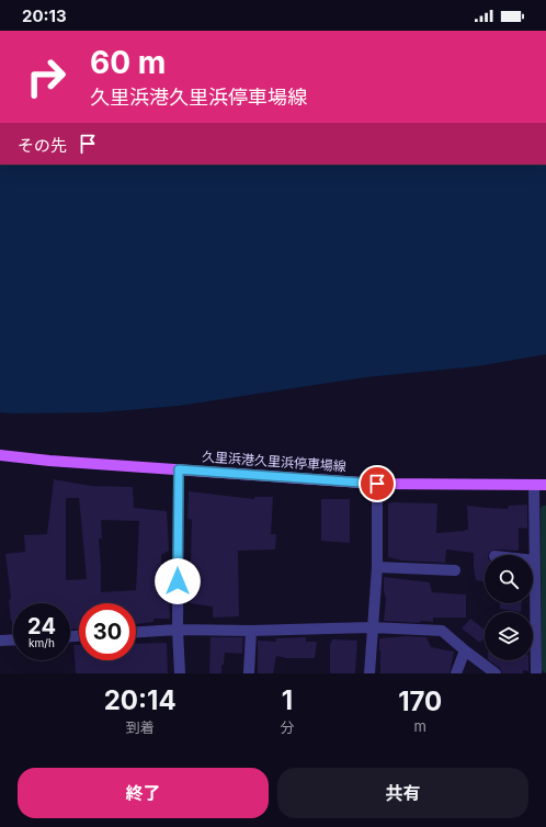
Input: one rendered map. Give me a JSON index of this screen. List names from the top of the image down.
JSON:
{
  "streets": {
    "main road": ["久里浜港久里浜停車場線"]
  },
  "page": {
    "status": "20:13",
    "turn": ["60 m", "久里浜港久里浜停車場線"],
    "then": "その先",
    "speed": "24 km/h",
    "limit": "30",
    "eta": [
      "20:14",
      "到着",
      "1",
      "分",
      "170",
      "m"
    ],
    "buttons": ["終了", "共有"]
  }
}
